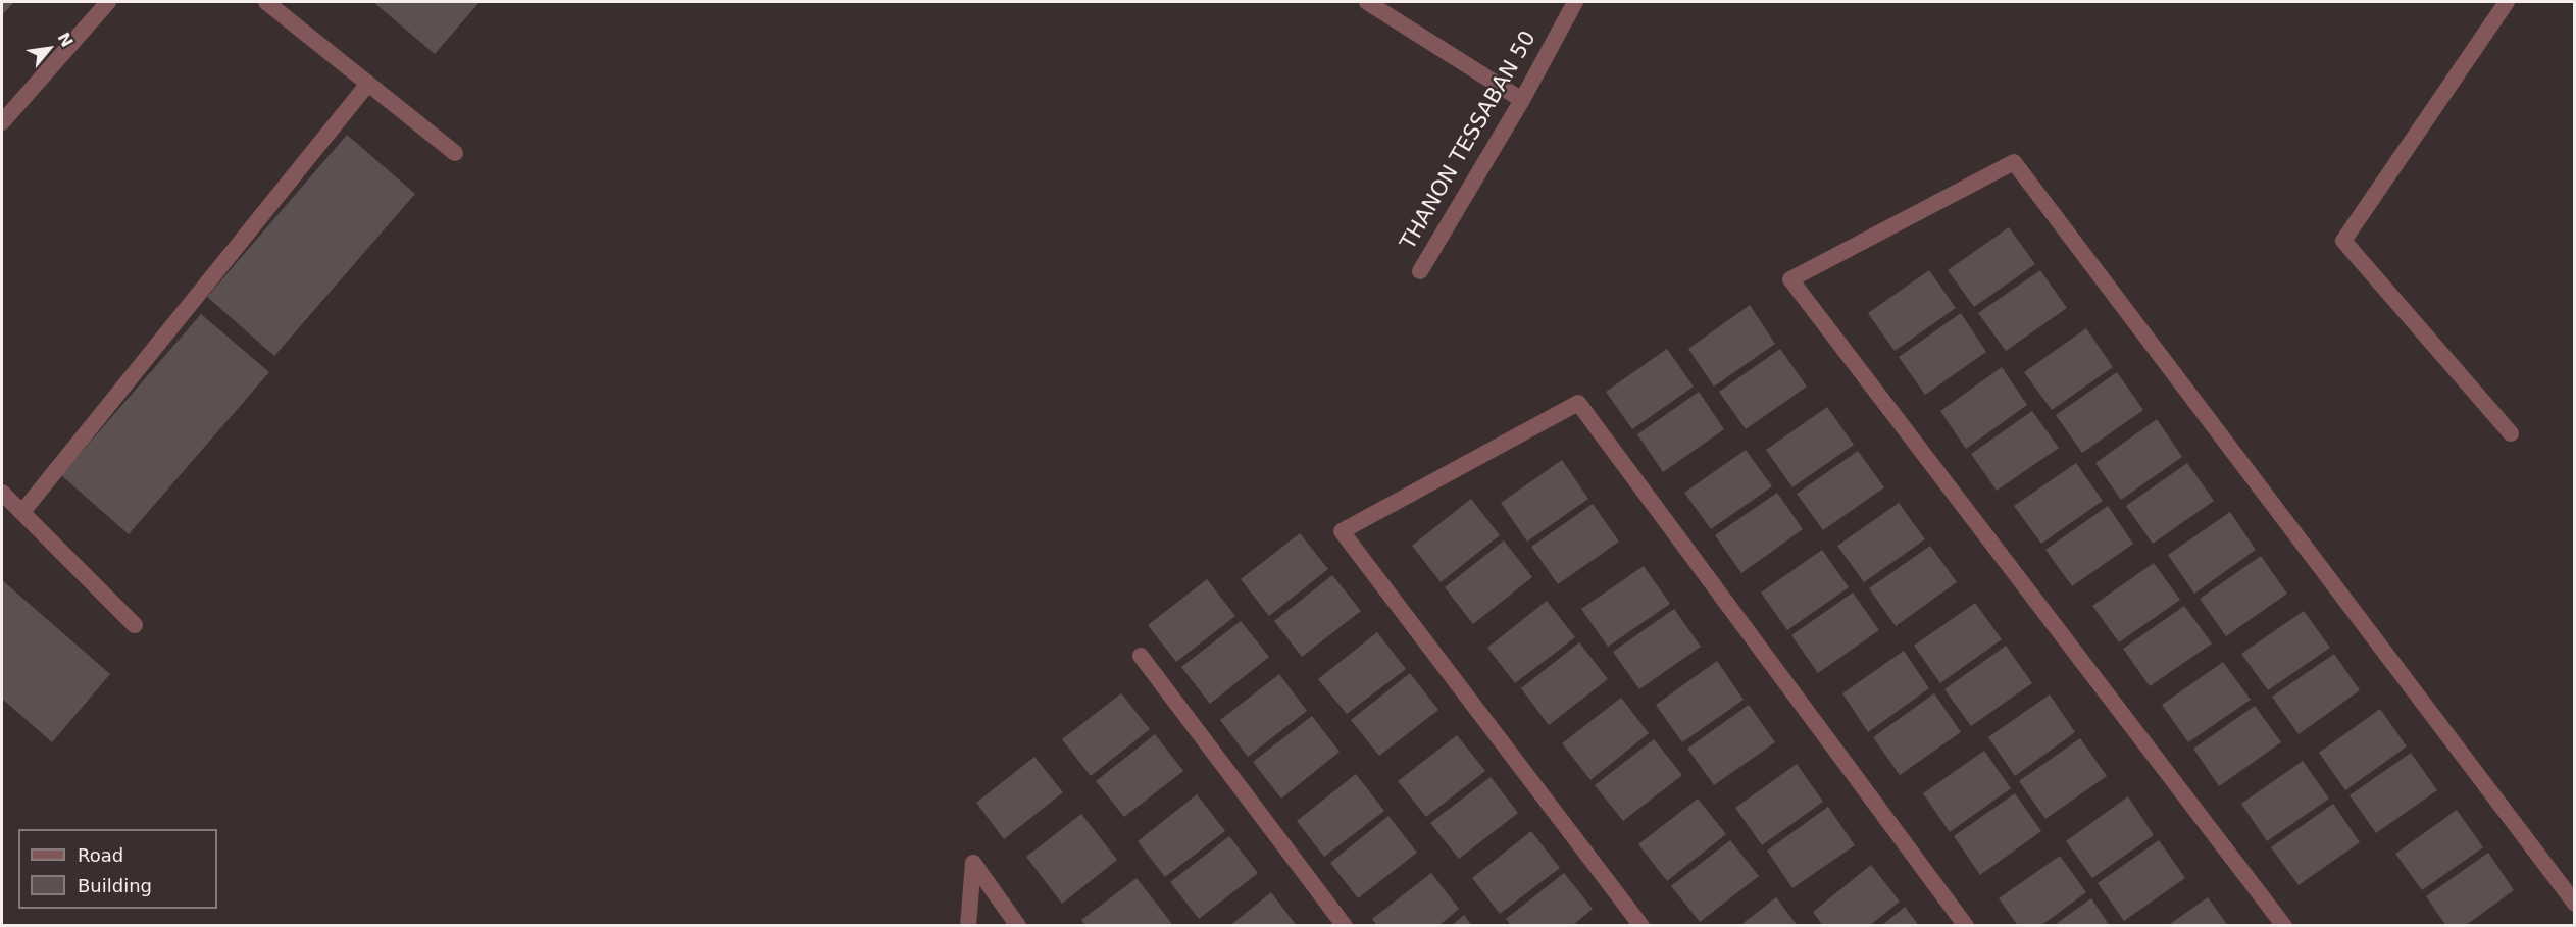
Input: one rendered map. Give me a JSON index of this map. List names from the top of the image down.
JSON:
{
  "streets": {
    "street": ["THANON TESSABAN 50"]
  },
  "legend": ["Road", "Building"],
  "north": "top right"
}
